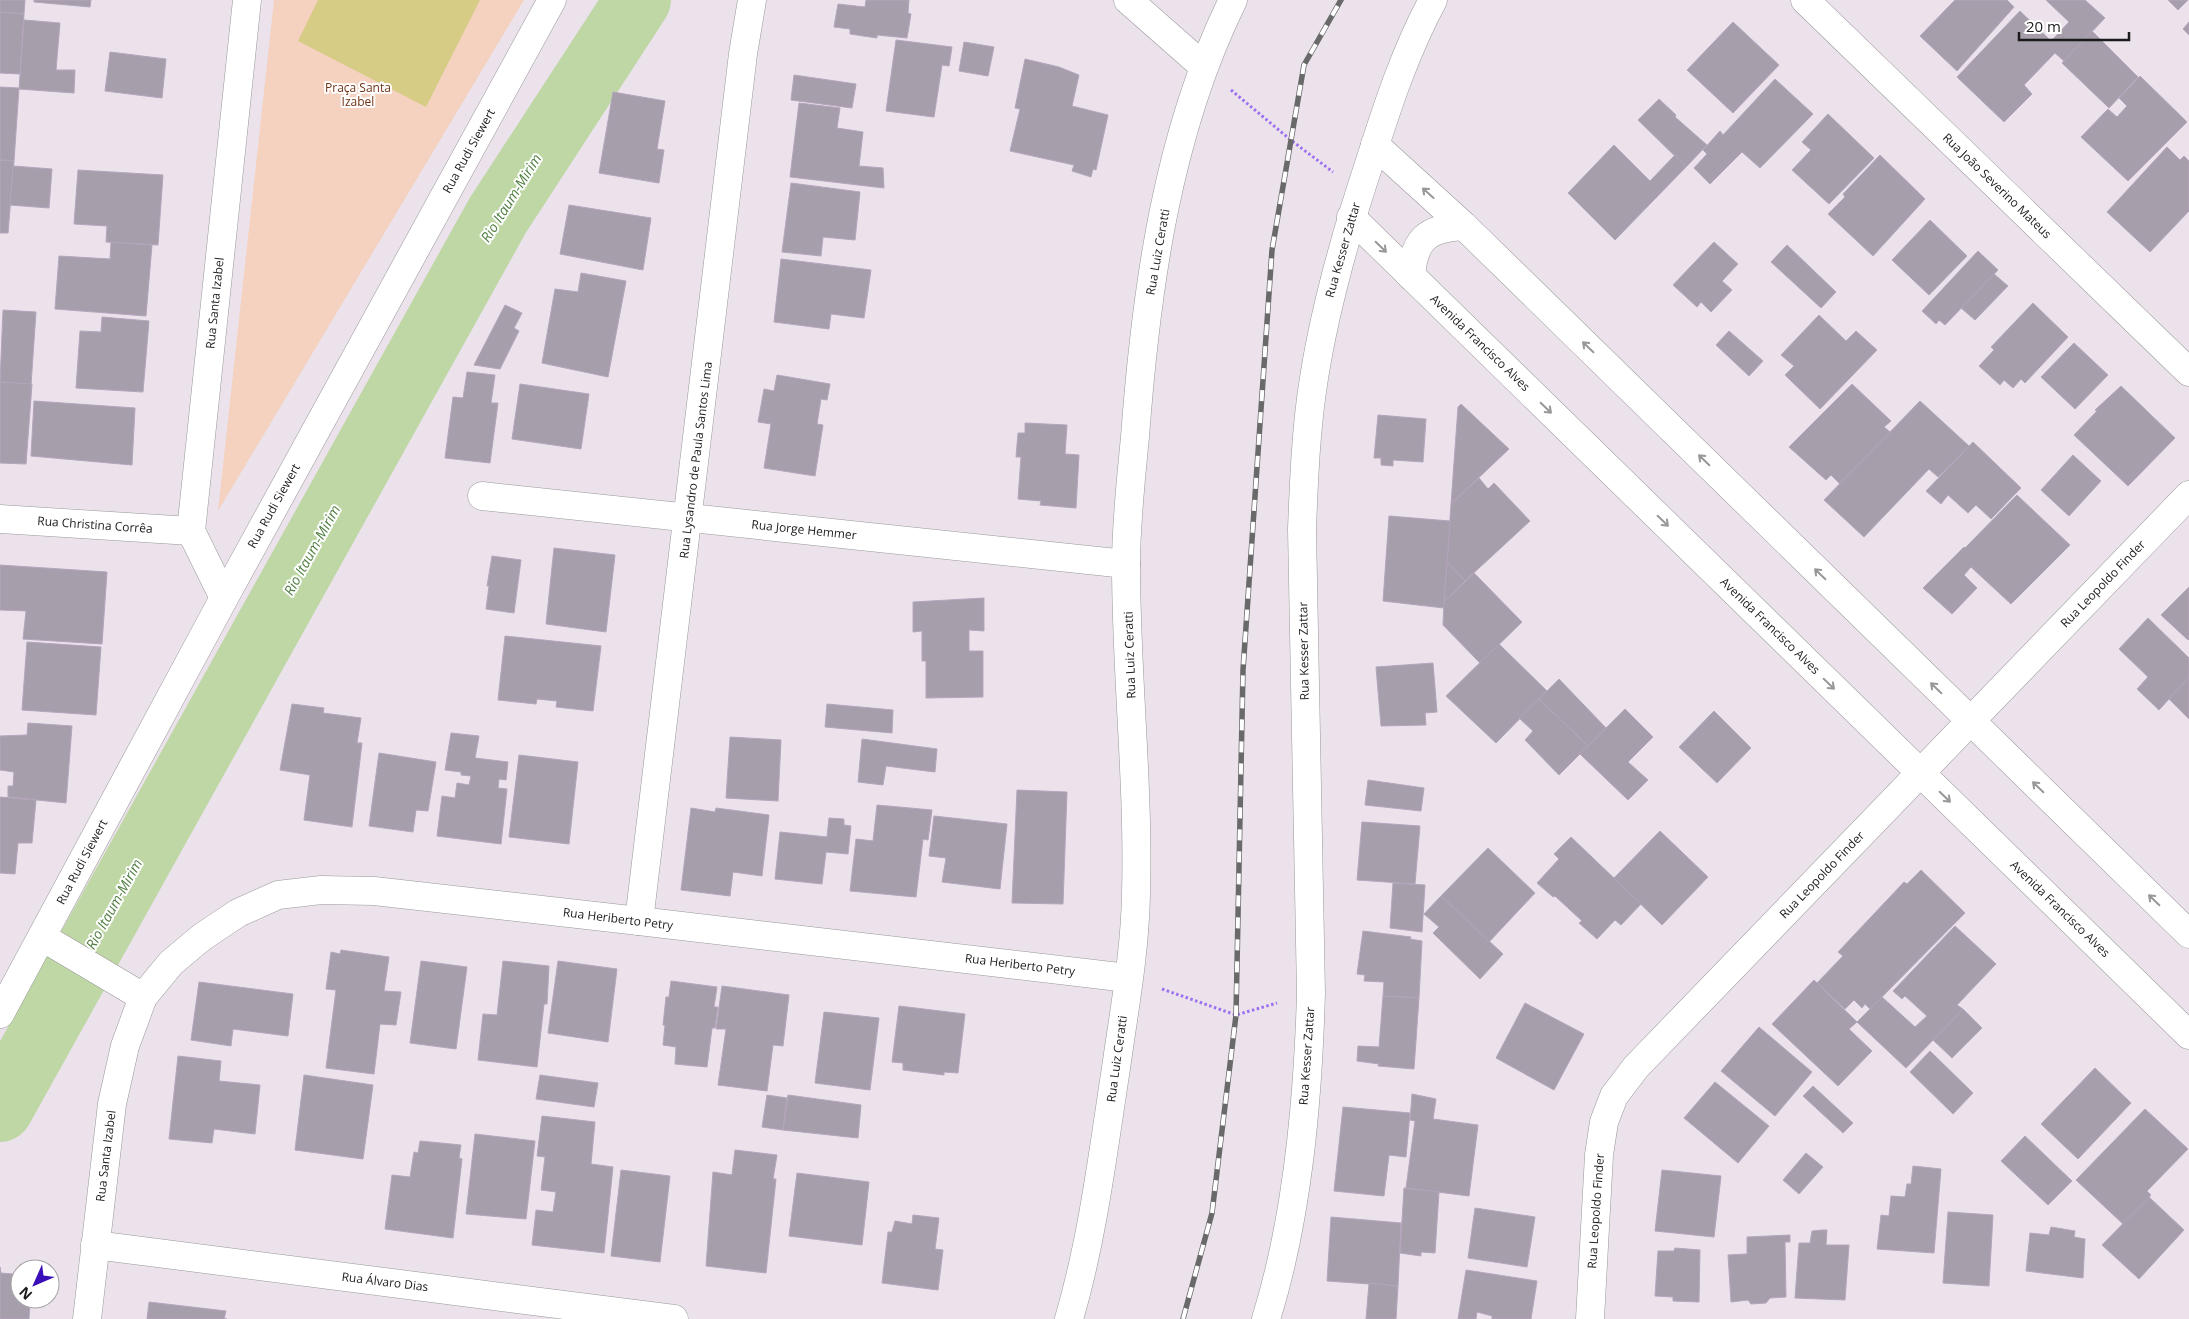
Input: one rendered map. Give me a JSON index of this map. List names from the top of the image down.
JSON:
{
  "streets": {
    "street": [
      "Rua Rudi Siewert",
      "Rua João Severino Mateus",
      "Rua Kesser Zattar",
      "Rua Luiz Ceratti",
      "Rua Santa Izabel",
      "Avenida Francisco Alves",
      "Rua Lysandro de Paula Santos Lima",
      "Rua Christina Corrêa",
      "Rua Jorge Hemmer",
      "Rua Leopoldo Finder",
      "Rua Heriberto Petry",
      "Rua Álvaro Dias"
    ]
  },
  "crossings": [
    ["Rua Kesser Zattar", "Avenida Francisco Alves"],
    ["Rua Luiz Ceratti", "Rua Jorge Hemmer"],
    ["Rua Luiz Ceratti", "Rua Heriberto Petry"],
    ["Rua Santa Izabel", "Rua Christina Corrêa"],
    ["Rua Santa Izabel", "Rua Heriberto Petry"],
    ["Rua Santa Izabel", "Rua Álvaro Dias"],
    ["Avenida Francisco Alves", "Rua Leopoldo Finder"],
    ["Rua Lysandro de Paula Santos Lima", "Rua Jorge Hemmer"],
    ["Rua Lysandro de Paula Santos Lima", "Rua Heriberto Petry"]
  ],
  "water": ["Rio Itaum-Mirim"],
  "parks": ["Praça Santa Izabel"],
  "scale_bar": "20 m",
  "north": "bottom left"
}
